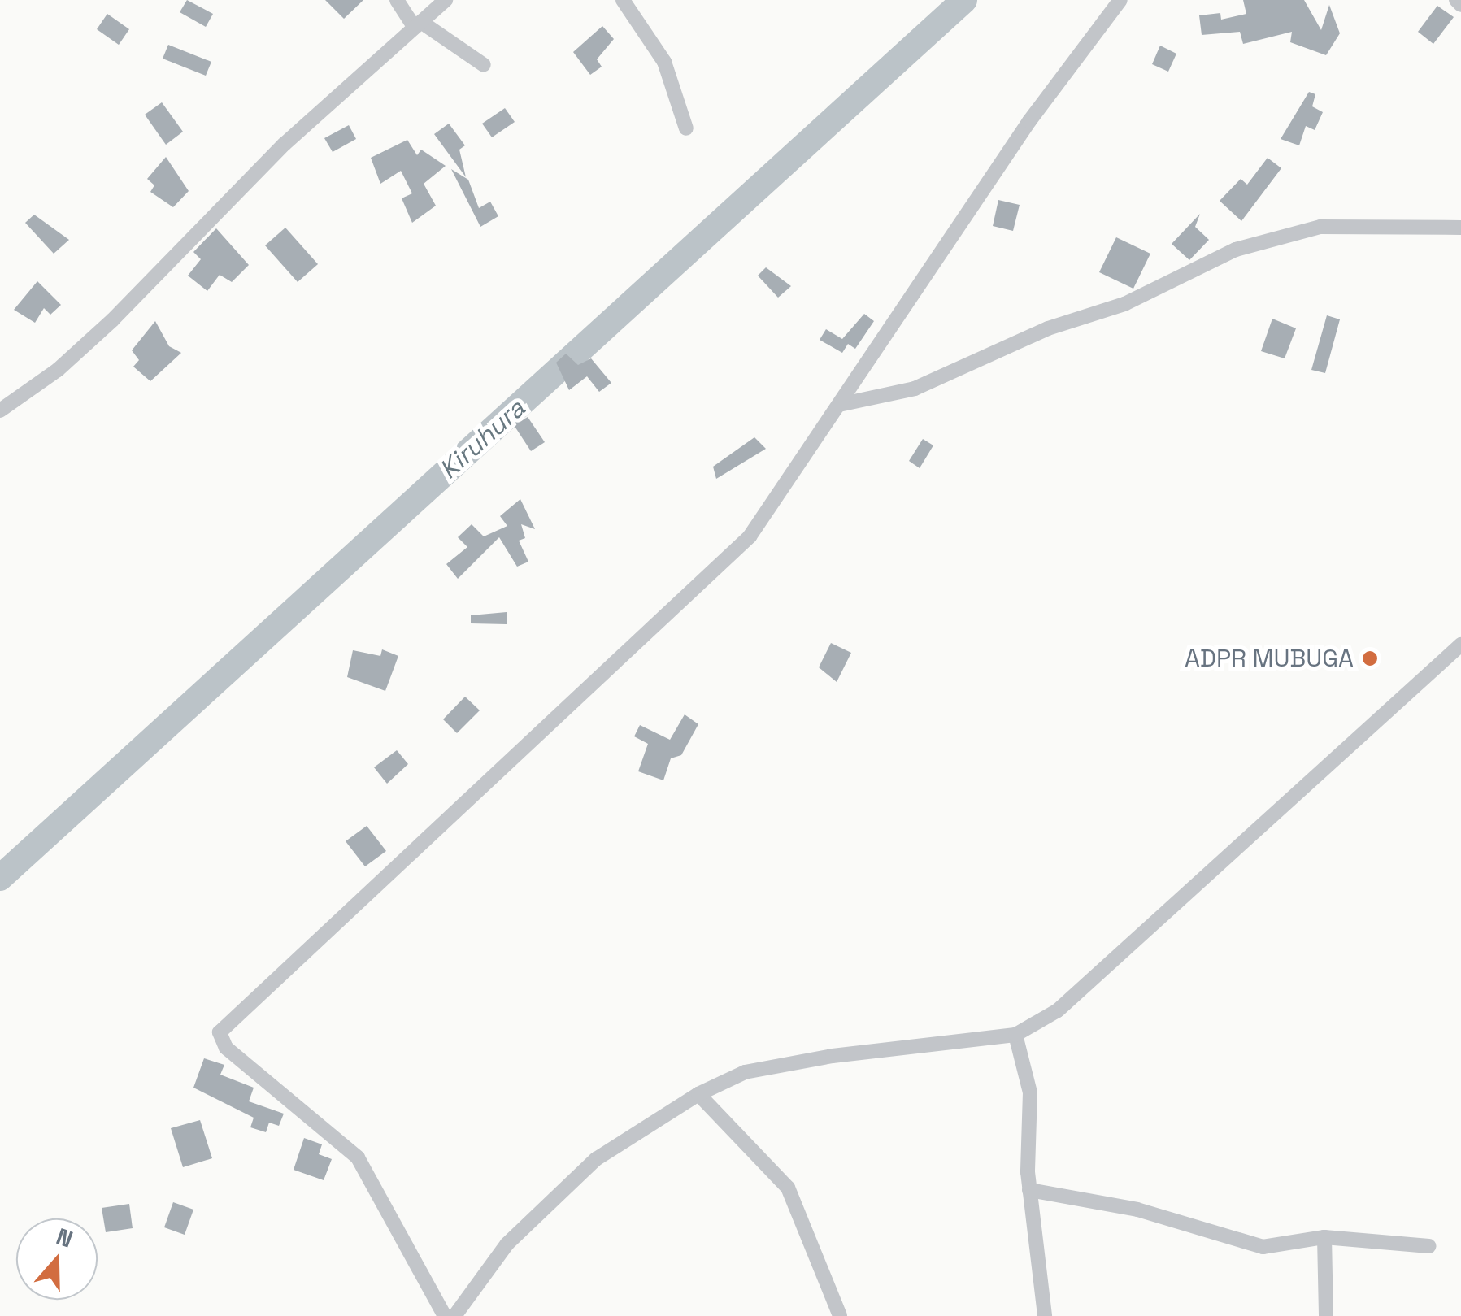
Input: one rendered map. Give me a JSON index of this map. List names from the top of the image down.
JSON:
{
  "water": ["Kiruhura"],
  "places": ["ADPR MUBUGA"],
  "north": "top"
}
